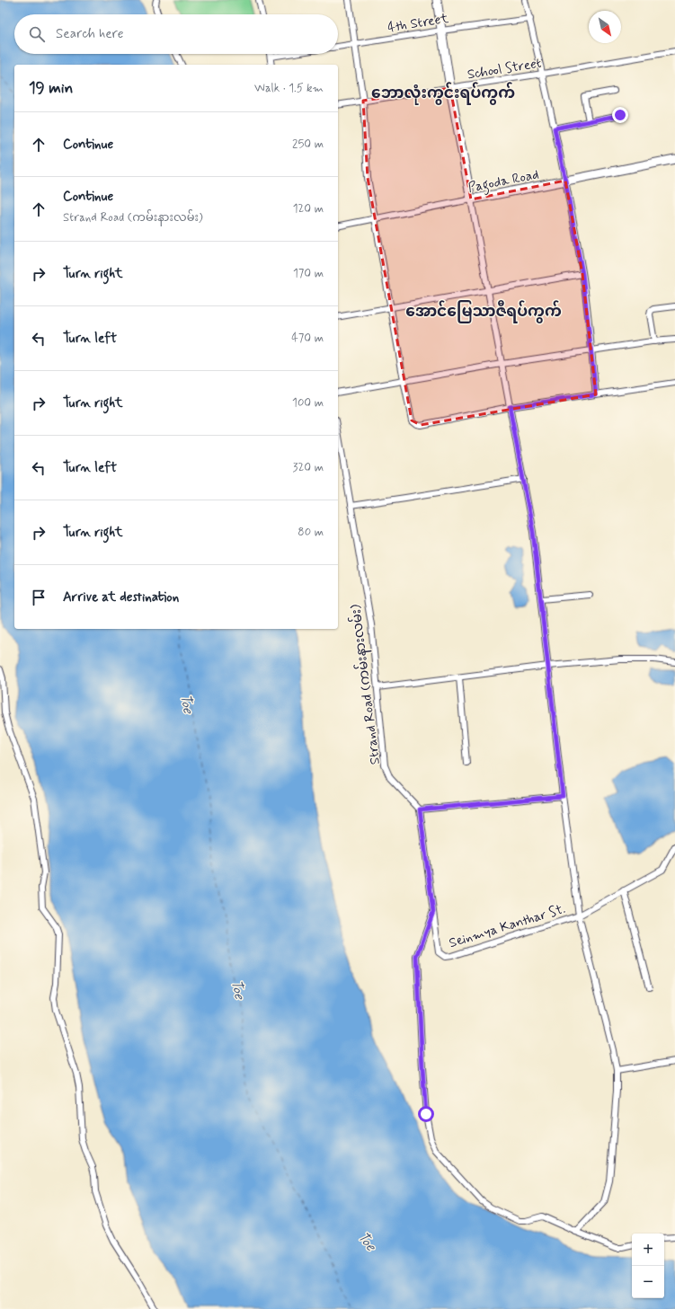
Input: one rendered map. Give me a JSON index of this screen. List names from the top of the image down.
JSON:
{
  "streets": {
    "main road": ["Pagoda Road"],
    "street": [
      "4th Street",
      "School Street",
      "Strand Road (ကမ်းနားလမ်း)",
      "Seinmya Kanthar St."
    ]
  },
  "districts": ["ဘောလုံးကွင်းရပ်ကွက်", "အောင်မြေသာဇီရပ်ကွက်"],
  "water": ["Toe"],
  "north": "bottom right",
  "page": {
    "search": "Search here",
    "heading": ["19 min", "Walk · 1.5 km"],
    "list": [
      ["Continue", "250 m"],
      ["Continue", "Strand Road (ကမ်းနားလမ်း)", "120 m"],
      ["Turn right", "170 m"],
      ["Turn left", "470 m"],
      ["Turn right", "100 m"],
      ["Turn left", "320 m"],
      ["Turn right", "80 m"],
      "Arrive at destination"
    ],
    "map_buttons": ["+", "−"]
  }
}
